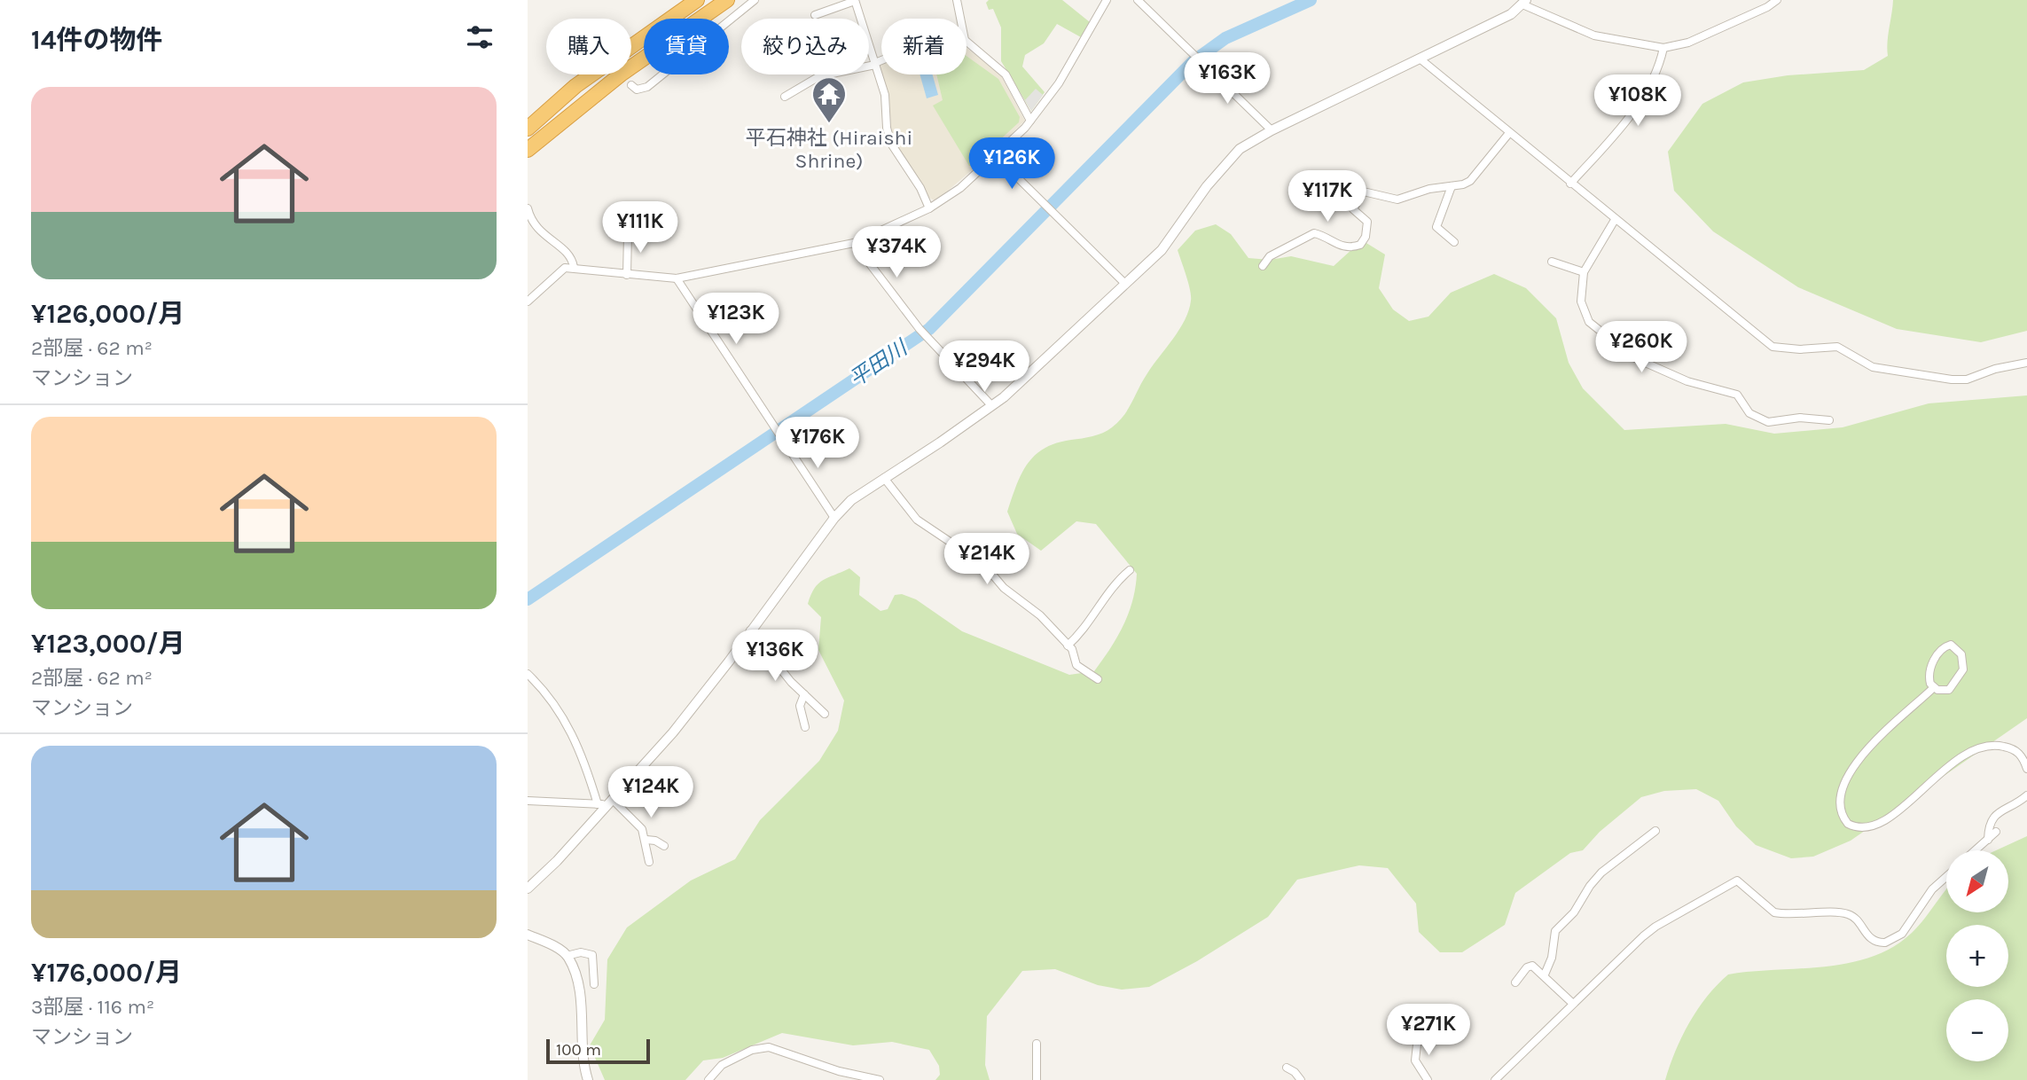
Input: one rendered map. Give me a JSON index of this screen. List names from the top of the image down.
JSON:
{
  "water": ["平田川"],
  "places": {
    "temple": ["平石神社 (Hiraishi Shrine)"]
  },
  "scale_bar": "100 m",
  "north": "bottom left",
  "page": {
    "heading": "14件の物件",
    "chip": [
      "購入",
      "賃貸",
      "絞り込み",
      "新着"
    ],
    "price": [
      "¥163K",
      "¥108K",
      "¥126K",
      "¥117K",
      "¥111K",
      "¥374K",
      "¥123K",
      "¥260K",
      "¥294K",
      "¥176K",
      "¥214K",
      "¥136K",
      "¥124K",
      "¥271K"
    ],
    "list": [
      {
        "name": "¥126,000/月",
        "note": "2部屋 · 62 m² · マンション"
      },
      {
        "name": "¥123,000/月",
        "note": "2部屋 · 62 m² · マンション"
      },
      {
        "name": "¥176,000/月",
        "note": "3部屋 · 116 m² · マンション"
      }
    ],
    "map_buttons": ["+", "−"],
    "scale": "100 m"
  }
}
